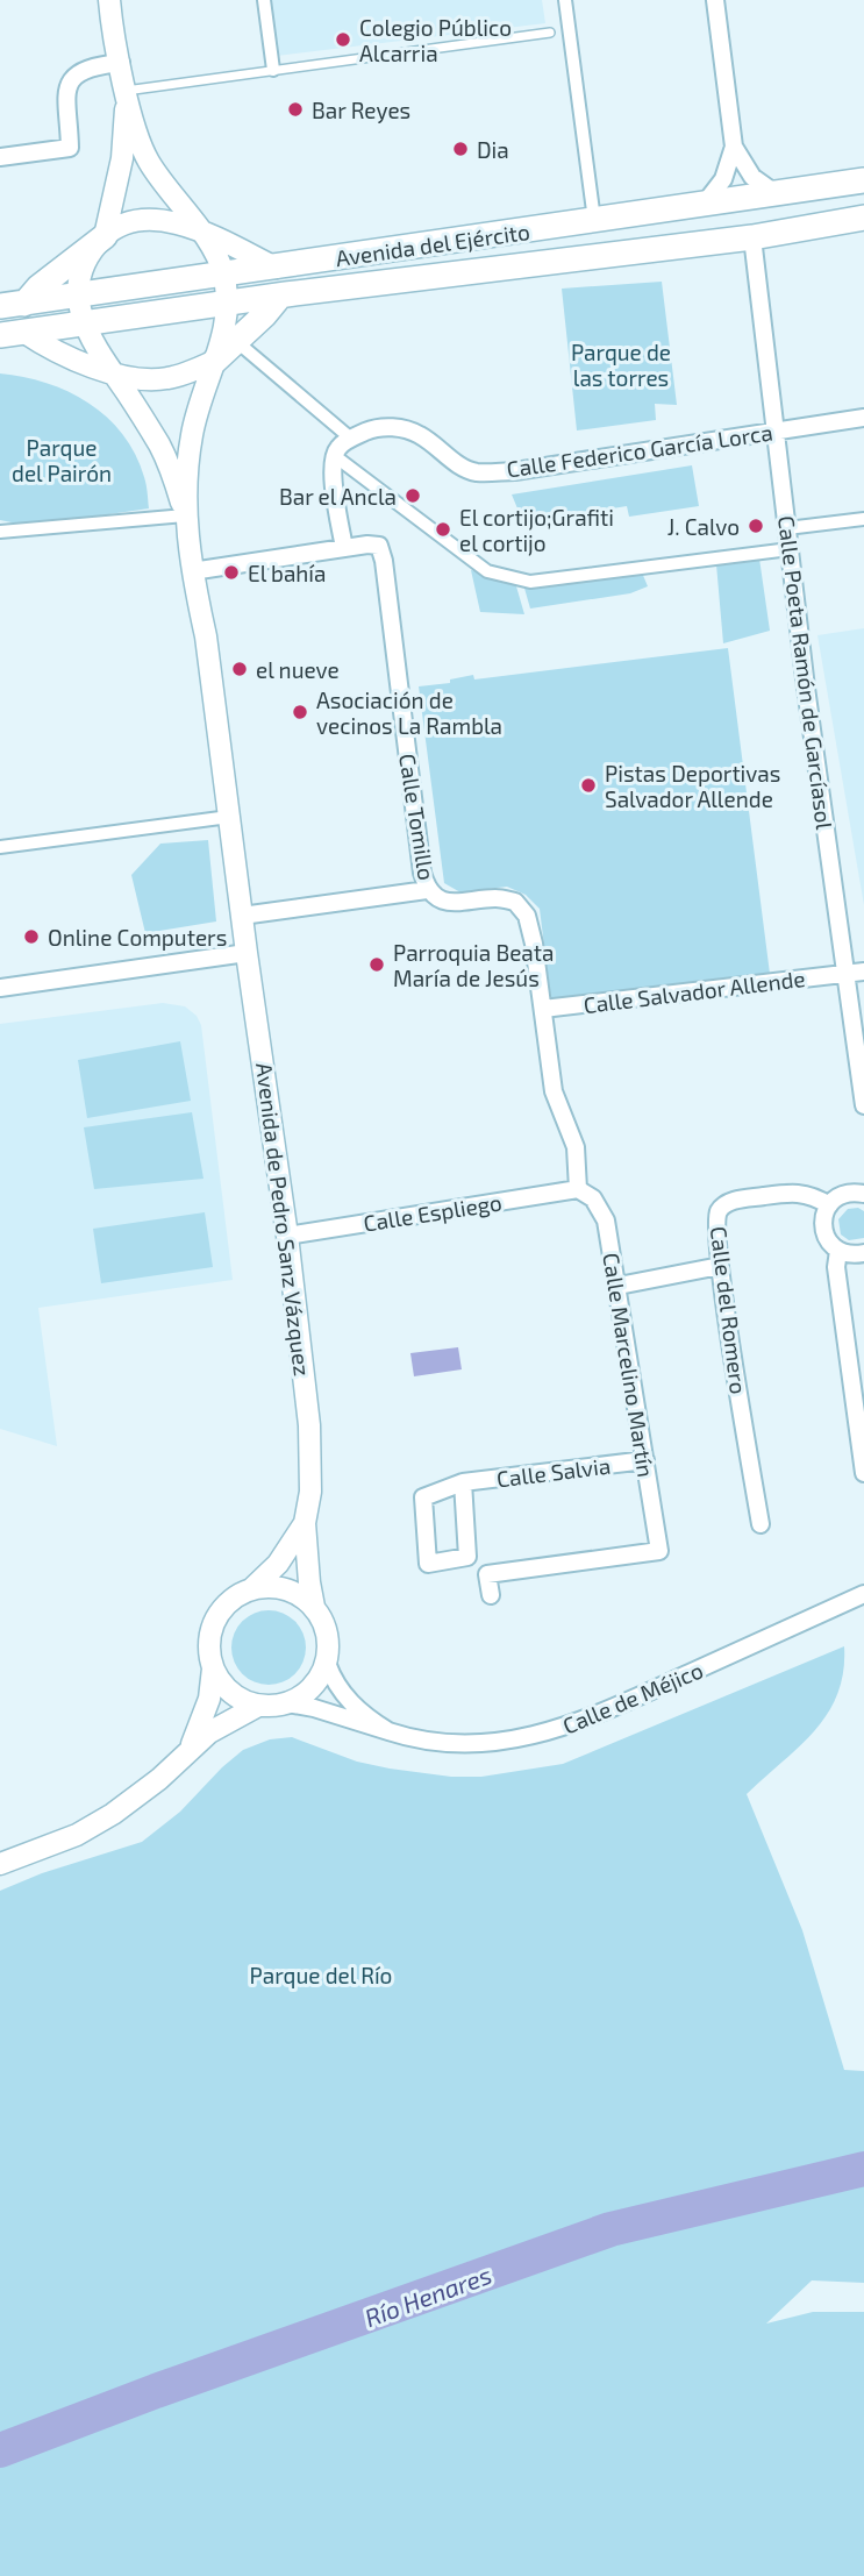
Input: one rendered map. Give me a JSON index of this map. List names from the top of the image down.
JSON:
{
  "streets": {
    "main road": ["Avenida del Ejército"],
    "street": [
      "Calle Federico García Lorca",
      "Calle Poeta Ramón de Garcíasol",
      "Calle Tomillo",
      "Calle Salvador Allende",
      "Calle Espliego",
      "Avenida de Pedro Sanz Vázquez",
      "Calle del Romero",
      "Calle Marcelino Martín",
      "Calle Salvia",
      "Calle de Méjico"
    ]
  },
  "crossings": [
    ["Avenida del Ejército", "Calle Poeta Ramón de Garcíasol"],
    ["Avenida del Ejército", "Avenida de Pedro Sanz Vázquez"],
    ["Calle Federico García Lorca", "Calle Poeta Ramón de Garcíasol"],
    ["Calle Poeta Ramón de Garcíasol", "Calle Salvador Allende"],
    ["Calle Tomillo", "Calle Salvador Allende"],
    ["Calle Tomillo", "Calle Espliego"],
    ["Calle Tomillo", "Avenida de Pedro Sanz Vázquez"],
    ["Calle Tomillo", "Calle Marcelino Martín"],
    ["Calle Espliego", "Avenida de Pedro Sanz Vázquez"],
    ["Calle Espliego", "Calle Marcelino Martín"],
    ["Avenida de Pedro Sanz Vázquez", "Calle de Méjico"],
    ["Calle Marcelino Martín", "Calle Salvia"]
  ],
  "water": ["Río Henares"],
  "parks": ["Parque de las torres", "Parque del Pairón", "Parque del Río"],
  "places": [
    "Colegio Público Alcarria",
    "Bar Reyes",
    "Dia",
    "Bar el Ancla",
    "J. Calvo",
    "El cortijo;Grafiti el cortijo",
    "El bahía",
    "el nueve",
    "Asociación de vecinos La Rambla",
    "Pistas Deportivas Salvador Allende",
    "Online Computers",
    "Parroquia Beata María de Jesús"
  ]
}
